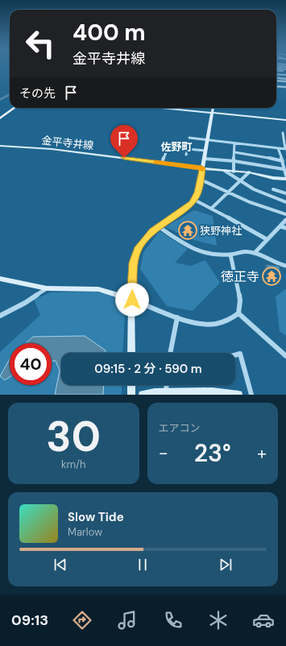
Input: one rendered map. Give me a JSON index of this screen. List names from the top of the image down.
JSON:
{
  "streets": {
    "street": ["金平寺井線"]
  },
  "districts": ["佐野町"],
  "places": {
    "temple": ["狭野神社", "徳正寺"]
  },
  "page": {
    "turn": ["400 m", "金平寺井線"],
    "then": "その先",
    "limit": "40",
    "trip": "09:15 · 2 分 · 590 m",
    "tile": [
      ["30", "km/h"],
      "エアコン"
    ],
    "heat": ["−", "23°", "+"],
    "song": ["Slow Tide", "Marlow"],
    "tabs": "09:13"
  }
}
